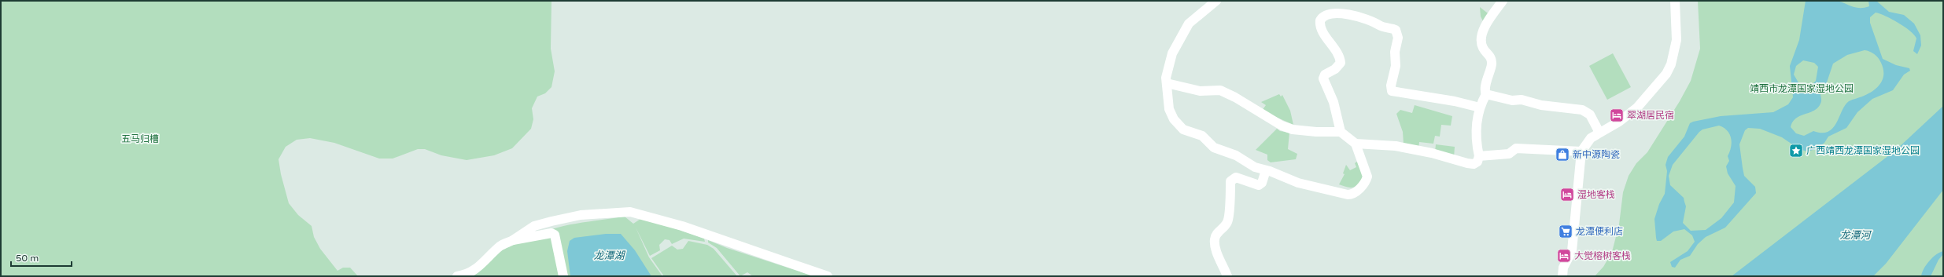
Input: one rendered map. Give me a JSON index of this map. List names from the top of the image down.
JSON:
{
  "water": ["龙潭河", "龙潭湖"],
  "parks": ["靖西市龙潭国家湿地公园", "五马归槽"],
  "places": {
    "hotel": ["翠湖居民宿", "湿地客栈", "大觉榕树客栈"],
    "place": ["广西靖西龙潭国家湿地公园"],
    "shop": ["新中源陶瓷"],
    "supermarket": ["龙潭便利店"]
  },
  "scale_bar": "50 m"
}
